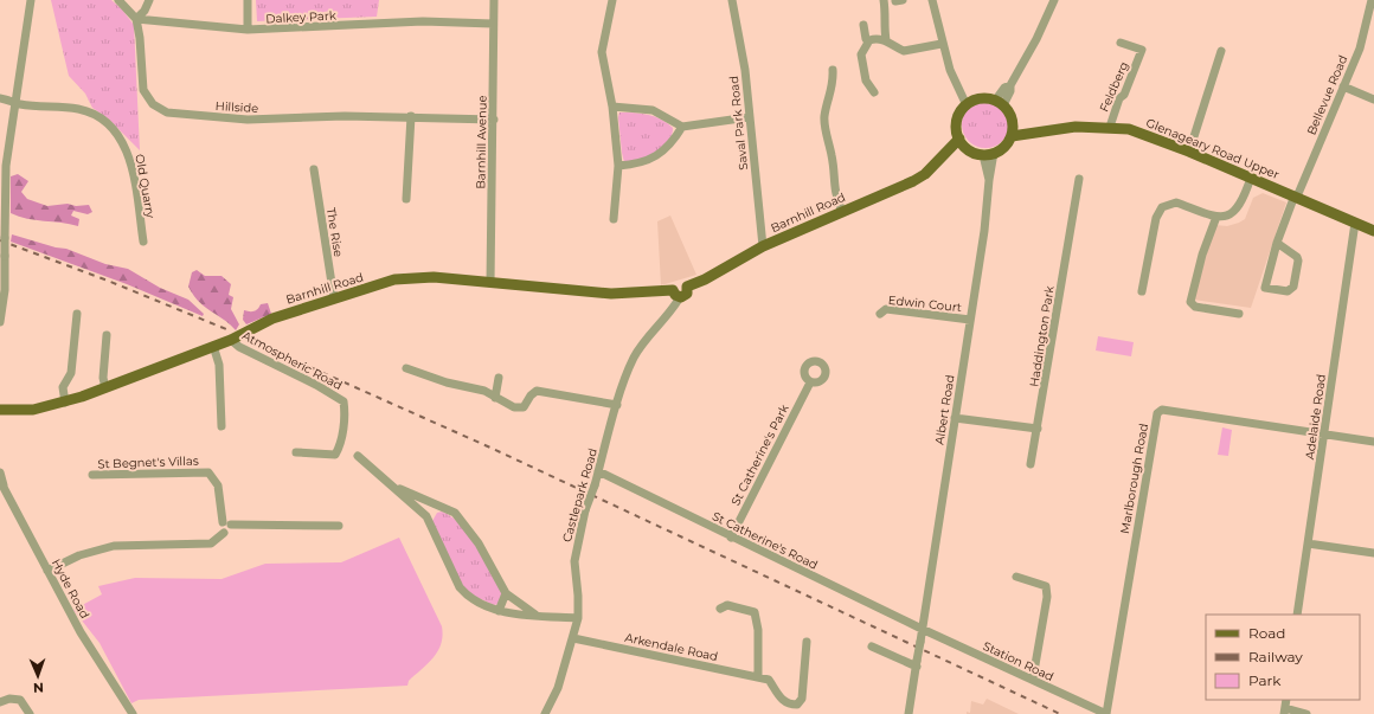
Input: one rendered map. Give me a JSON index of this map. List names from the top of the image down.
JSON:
{
  "streets": {
    "main road": ["Glenageary Road Upper", "Barnhill Road"],
    "street": [
      "Dalkey Park",
      "Feldberg",
      "Bellevue Road",
      "Hillside",
      "Saval Park Road",
      "Barnhill Avenue",
      "Old Quarry",
      "The Rise",
      "Edwin Court",
      "Haddington Park",
      "Atmospheric Road",
      "Albert Road",
      "Adelaide Road",
      "St Catherine's Park",
      "St Begnet's Villas",
      "Marlborough Road",
      "Castlepark Road",
      "St Catherine's Road",
      "Hyde Road",
      "Arkendale Road",
      "Station Road"
    ]
  },
  "crossings": [
    ["Dalkey Park", "Hillside"],
    ["Dalkey Park", "Barnhill Avenue"],
    ["Feldberg", "Glenageary Road Upper"],
    ["Bellevue Road", "Glenageary Road Upper"],
    ["Hillside", "Barnhill Avenue"],
    ["Saval Park Road", "Barnhill Road"],
    ["Barnhill Avenue", "Barnhill Road"],
    ["Glenageary Road Upper", "Barnhill Road"],
    ["Glenageary Road Upper", "Albert Road"],
    ["Glenageary Road Upper", "Adelaide Road"],
    ["Barnhill Road", "The Rise"],
    ["Barnhill Road", "Atmospheric Road"],
    ["Barnhill Road", "Albert Road"],
    ["Barnhill Road", "Castlepark Road"],
    ["Edwin Court", "Albert Road"],
    ["Albert Road", "St Catherine's Road"],
    ["Albert Road", "Station Road"],
    ["Adelaide Road", "Marlborough Road"],
    ["St Catherine's Park", "St Catherine's Road"],
    ["Marlborough Road", "Station Road"],
    ["Castlepark Road", "St Catherine's Road"],
    ["Castlepark Road", "Arkendale Road"],
    ["St Catherine's Road", "Station Road"]
  ],
  "legend": ["Road", "Railway", "Park"],
  "north": "bottom"
}
